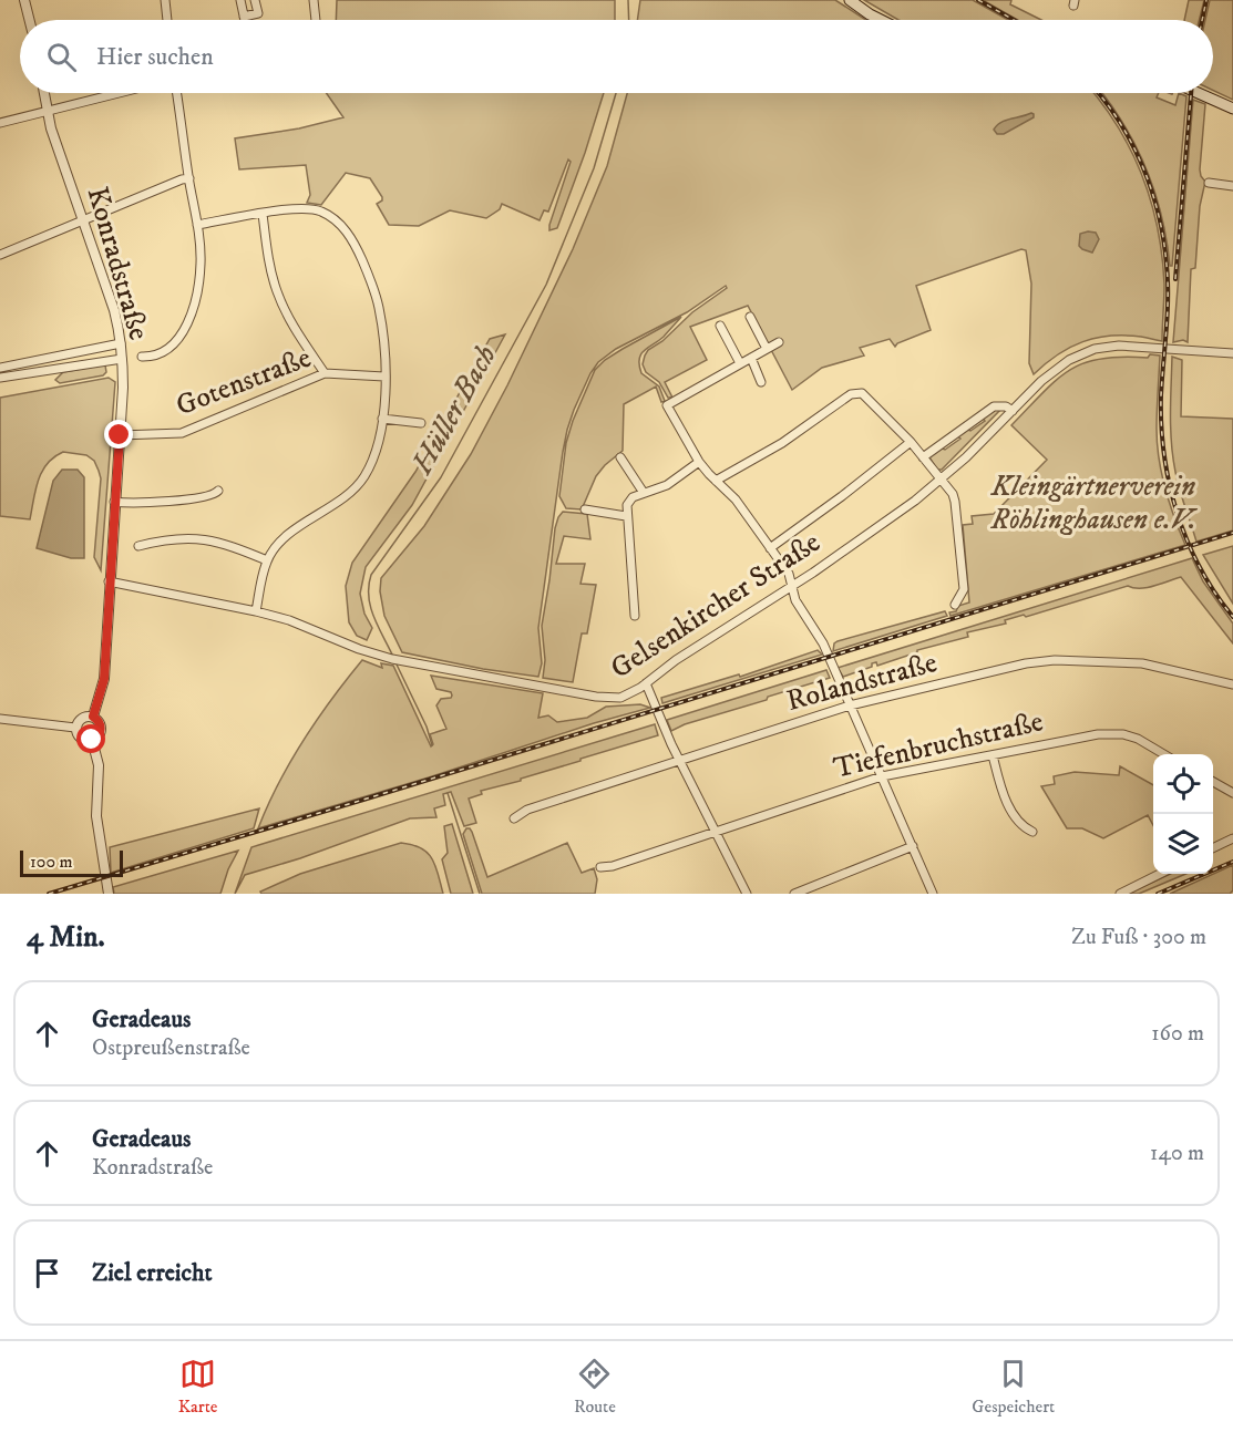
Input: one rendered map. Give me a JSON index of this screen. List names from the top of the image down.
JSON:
{
  "streets": {
    "street": [
      "Konradstraße",
      "Gotenstraße",
      "Gelsenkircher Straße",
      "Rolandstraße",
      "Tiefenbruchstraße"
    ]
  },
  "crossings": [
    ["Konradstraße", "Gotenstraße"],
    ["Konradstraße", "Gelsenkircher Straße"]
  ],
  "water": ["Hüller Bach"],
  "parks": ["Kleingärtnerverein Röhlinghausen e.V."],
  "scale_bar": "100 m",
  "page": {
    "search": "Hier suchen",
    "scale": "100 m",
    "heading": ["4 Min.", "Zu Fuß · 300 m"],
    "list": [
      ["Geradeaus", "Ostpreußenstraße", "160 m"],
      ["Geradeaus", "Konradstraße", "140 m"],
      "Ziel erreicht"
    ],
    "nav": ["Karte", "Route", "Gespeichert"]
  }
}
